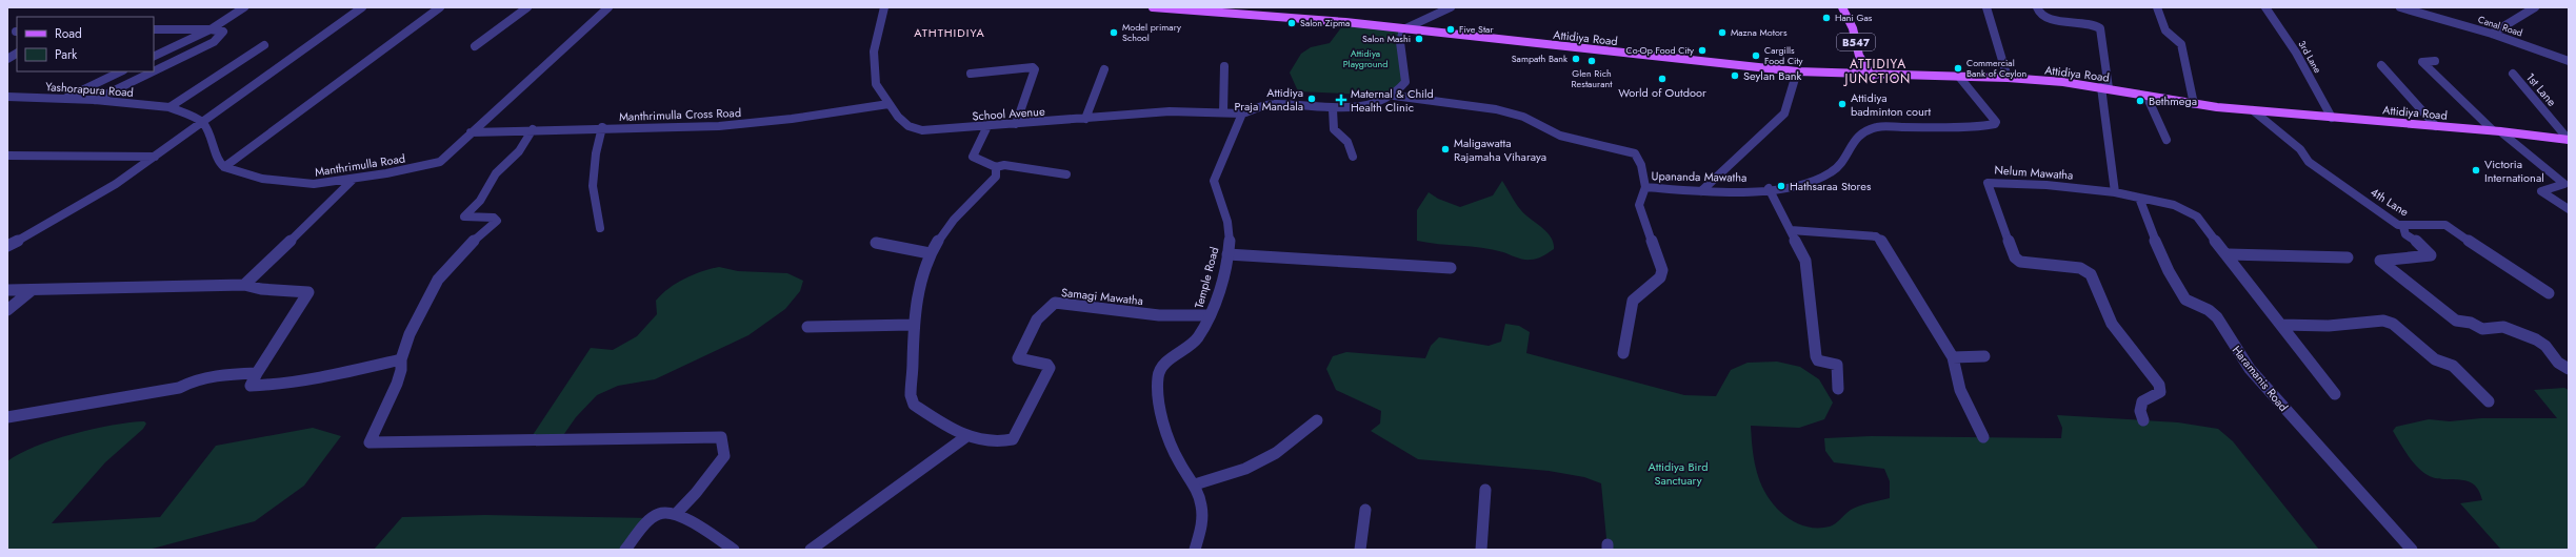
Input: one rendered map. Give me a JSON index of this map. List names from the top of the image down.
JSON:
{
  "streets": {
    "main road": ["Attidiya Road", "B547"],
    "street": [
      "Canal Road",
      "3rd Lane",
      "Yashorapura Road",
      "1st Lane",
      "School Avenue",
      "Manthrimulla Cross Road",
      "Manthrimulla Road",
      "Nelum Mawatha",
      "Upananda Mawatha",
      "4th Lane",
      "Temple Road",
      "Samagi Mawatha",
      "Haramanis Road"
    ]
  },
  "crossings": [
    ["Attidiya Road", "B547"],
    ["Attidiya Road", "3rd Lane"],
    ["Attidiya Road", "1st Lane"],
    ["Attidiya Road", "Upananda Mawatha"],
    ["Attidiya Road", "4th Lane"],
    ["School Avenue", "Manthrimulla Cross Road"],
    ["School Avenue", "Temple Road"],
    ["Manthrimulla Cross Road", "Manthrimulla Road"],
    ["Temple Road", "Samagi Mawatha"]
  ],
  "districts": ["ATHTHIDIYA", "ATTIDIYA JUNCTION"],
  "parks": ["Attidiya Playground", "Attidiya Bird Sanctuary"],
  "places": {
    "other": [
      "Hani Gas",
      "Salon Zipma",
      "Five Star",
      "Model primary School",
      "Mazna Motors",
      "Salon Mashi",
      "Co-Op Food City",
      "Cargills Food City",
      "Sampath Bank",
      "Glen Rich Restaurant",
      "Commercial Bank of Ceylon",
      "Seylan Bank",
      "World of Outdoor",
      "Attidiya Praja Mandala",
      "Bethmega",
      "Attidiya badminton court",
      "Maligawatta Rajamaha Viharaya",
      "Victoria International",
      "Hathsaraa Stores"
    ],
    "health": ["Maternal & Child Health Clinic"]
  },
  "legend": ["Road", "Park"]
}
